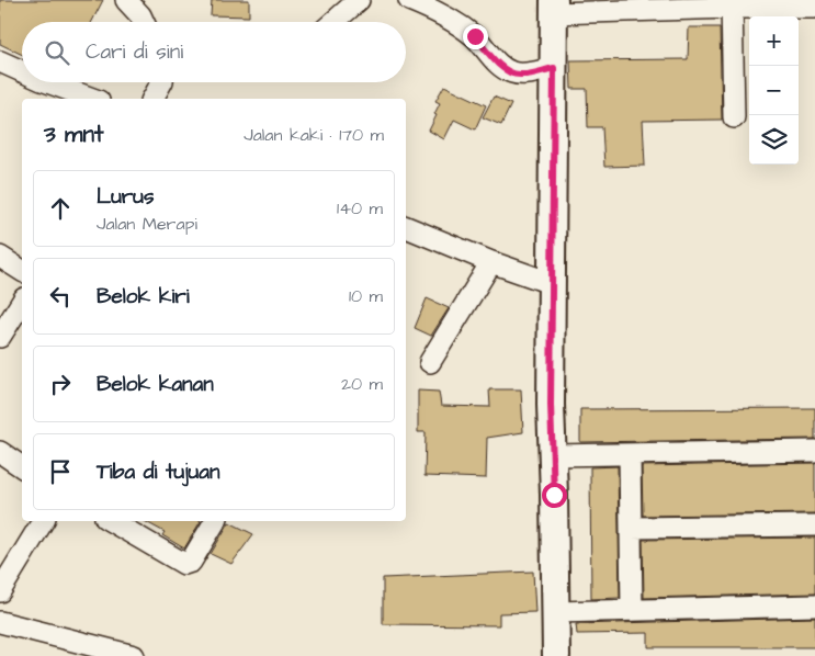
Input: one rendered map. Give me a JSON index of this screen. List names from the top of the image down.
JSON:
{
  "page": {
    "map_buttons": ["+", "−"],
    "search": "Cari di sini",
    "heading": ["3 mnt", "Jalan kaki · 170 m"],
    "list": [
      ["Lurus", "Jalan Merapi", "140 m"],
      ["Belok kiri", "10 m"],
      ["Belok kanan", "20 m"],
      "Tiba di tujuan"
    ]
  }
}
